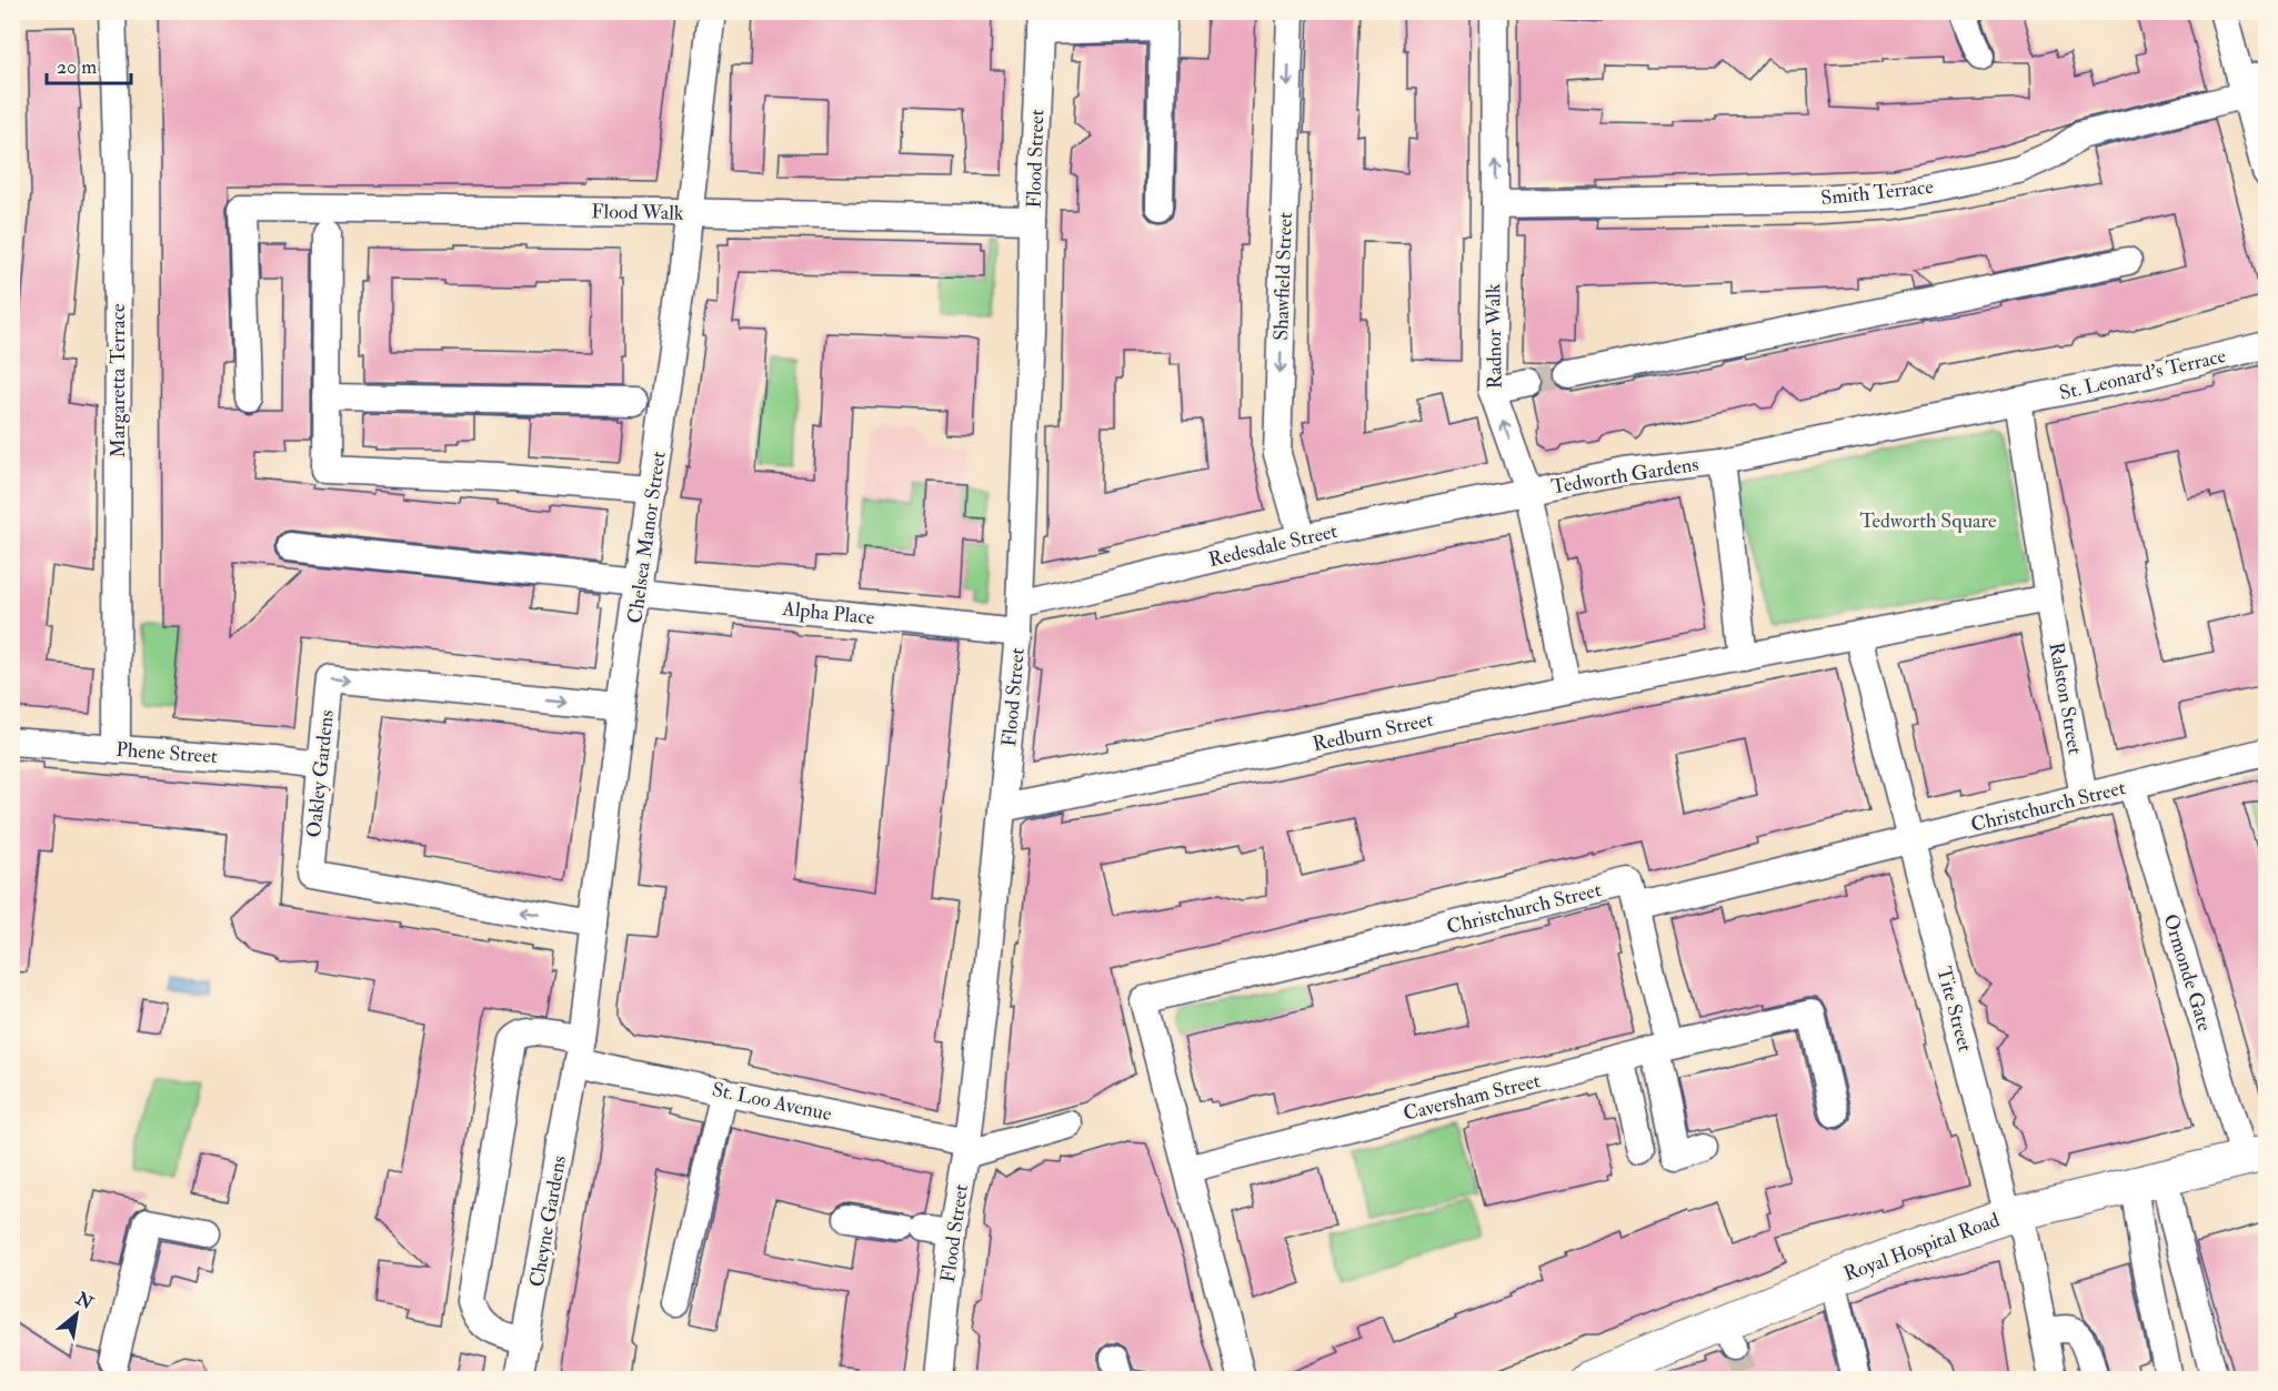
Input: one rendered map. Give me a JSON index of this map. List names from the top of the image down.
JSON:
{
  "streets": {
    "main road": ["Royal Hospital Road"],
    "street": [
      "Flood Street",
      "Smith Terrace",
      "Flood Walk",
      "Shawfield Street",
      "Radnor Walk",
      "St. Leonard's Terrace",
      "Margaretta Terrace",
      "Tedworth Gardens",
      "Chelsea Manor Street",
      "Redesdale Street",
      "Alpha Place",
      "Ralston Street",
      "Redburn Street",
      "Phene Street",
      "Oakley Gardens",
      "Christchurch Street",
      "Ormonde Gate",
      "Tite Street",
      "Caversham Street",
      "St. Loo Avenue",
      "Cheyne Gardens"
    ]
  },
  "crossings": [
    ["Flood Street", "Flood Walk"],
    ["Flood Street", "Redesdale Street"],
    ["Flood Street", "Alpha Place"],
    ["Flood Street", "Redburn Street"],
    ["Flood Street", "St. Loo Avenue"],
    ["Smith Terrace", "Radnor Walk"],
    ["Flood Walk", "Chelsea Manor Street"],
    ["Shawfield Street", "Redesdale Street"],
    ["Radnor Walk", "Tedworth Gardens"],
    ["Radnor Walk", "Redesdale Street"],
    ["Radnor Walk", "Redburn Street"],
    ["Margaretta Terrace", "Phene Street"],
    ["Tedworth Gardens", "Redesdale Street"],
    ["Chelsea Manor Street", "Alpha Place"],
    ["Chelsea Manor Street", "Oakley Gardens"],
    ["Chelsea Manor Street", "St. Loo Avenue"],
    ["Chelsea Manor Street", "Cheyne Gardens"],
    ["Ralston Street", "Christchurch Street"],
    ["Phene Street", "Oakley Gardens"],
    ["Christchurch Street", "Ormonde Gate"],
    ["Christchurch Street", "Tite Street"],
    ["Christchurch Street", "Caversham Street"],
    ["Ormonde Gate", "Royal Hospital Road"],
    ["Tite Street", "Royal Hospital Road"],
    ["St. Loo Avenue", "Cheyne Gardens"]
  ],
  "one_way": ["Radnor Walk"],
  "parks": ["Tedworth Square"],
  "scale_bar": "20 m",
  "north": "top right"
}
